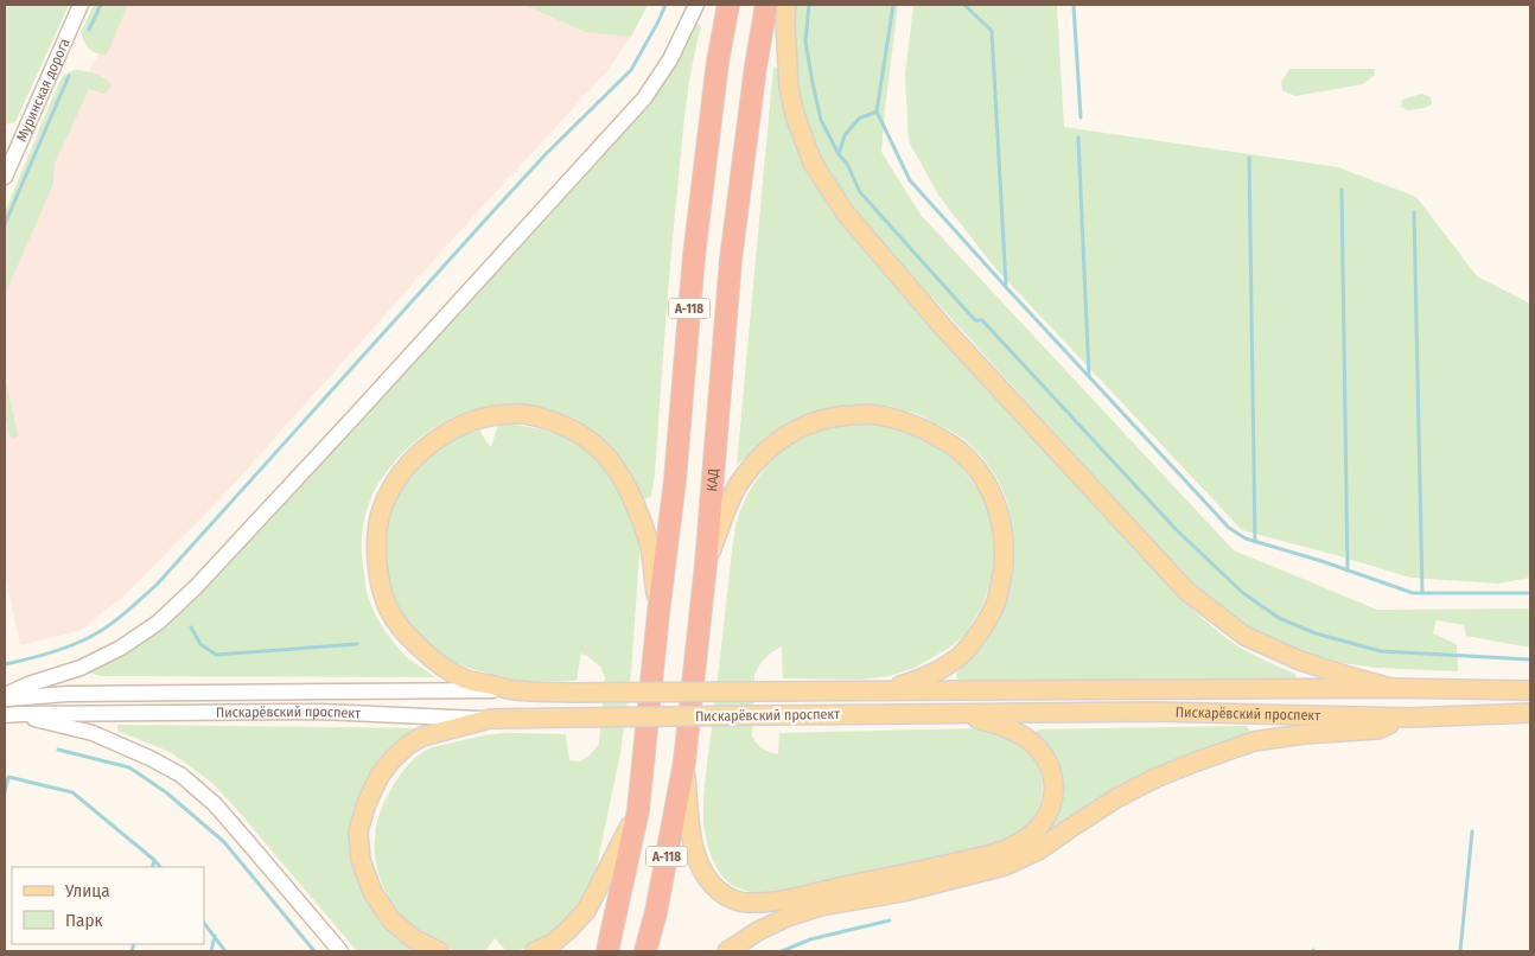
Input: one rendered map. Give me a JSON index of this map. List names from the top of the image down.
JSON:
{
  "streets": {
    "highway": ["А-118", "КАД"],
    "main road": ["Пискарёвский проспект"],
    "street": ["Муринская дорога"]
  },
  "legend": ["Улица", "Парк"]
}
